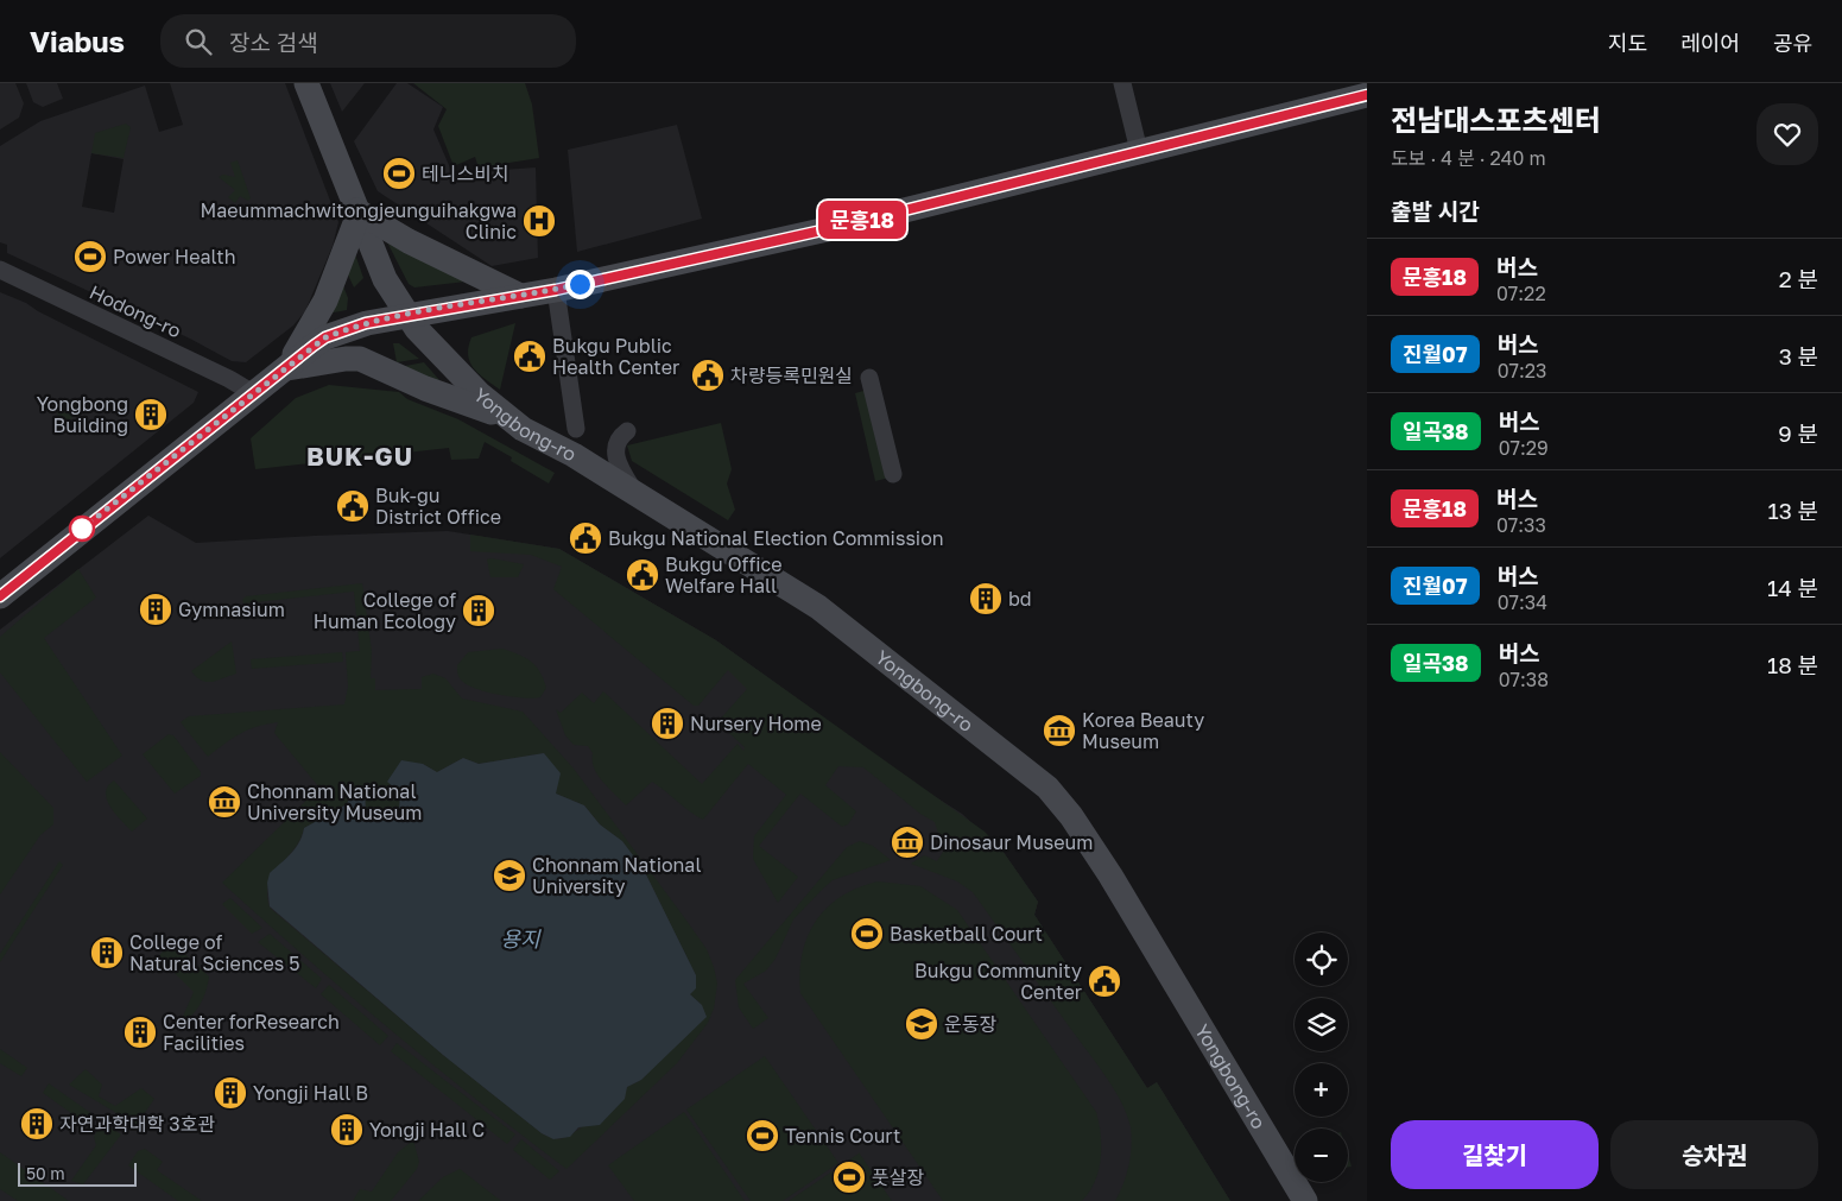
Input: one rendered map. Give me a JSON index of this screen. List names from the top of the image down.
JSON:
{
  "streets": {
    "main road": ["Yongbong-ro"],
    "street": ["Hodong-ro"]
  },
  "districts": ["BUK-GU"],
  "water": ["용지"],
  "places": {
    "sports": [
      "테니스비치",
      "Power Health",
      "Basketball Court",
      "Tennis Court",
      "풋살장"
    ],
    "hospital": ["Maeummachwitongjeunguihakgwa Clinic"],
    "public building": [
      "Bukgu Public Health Center",
      "차량등록민원실",
      "Buk-gu District Office",
      "Bukgu National Election Commission",
      "Bukgu Office Welfare Hall",
      "Bukgu Community Center"
    ],
    "building": [
      "Yongbong Building",
      "bd",
      "Gymnasium",
      "College of Human Ecology",
      "Nursery Home",
      "College of Natural Sciences 5",
      "Center forResearch Facilities",
      "Yongji Hall B",
      "자연과학대학 3호관",
      "Yongji Hall C"
    ],
    "museum": ["Korea Beauty Museum", "Chonnam National University Museum", "Dinosaur Museum"],
    "school or university": ["Chonnam National University", "운동장"]
  },
  "lines": ["bus line 문흥18"],
  "scale_bar": "50 m",
  "page": {
    "header": "Viabus",
    "search": "장소 검색",
    "nav": ["지도", "레이어", "공유"],
    "on_map": "문흥18",
    "heading": [
      ["전남대스포츠센터", "도보 · 4 분 · 240 m"],
      "출발 시간"
    ],
    "list": [
      {
        "mark": "문흥18",
        "name": "버스",
        "note": "07:22",
        "value": "2 분"
      },
      {
        "mark": "진월07",
        "name": "버스",
        "note": "07:23",
        "value": "3 분"
      },
      {
        "mark": "일곡38",
        "name": "버스",
        "note": "07:29",
        "value": "9 분"
      },
      {
        "mark": "문흥18",
        "name": "버스",
        "note": "07:33",
        "value": "13 분"
      },
      {
        "mark": "진월07",
        "name": "버스",
        "note": "07:34",
        "value": "14 분"
      },
      {
        "mark": "일곡38",
        "name": "버스",
        "note": "07:38",
        "value": "18 분"
      }
    ],
    "map_buttons": ["+", "−"],
    "buttons": ["길찾기", "승차권"],
    "scale": "50 m"
  }
}
